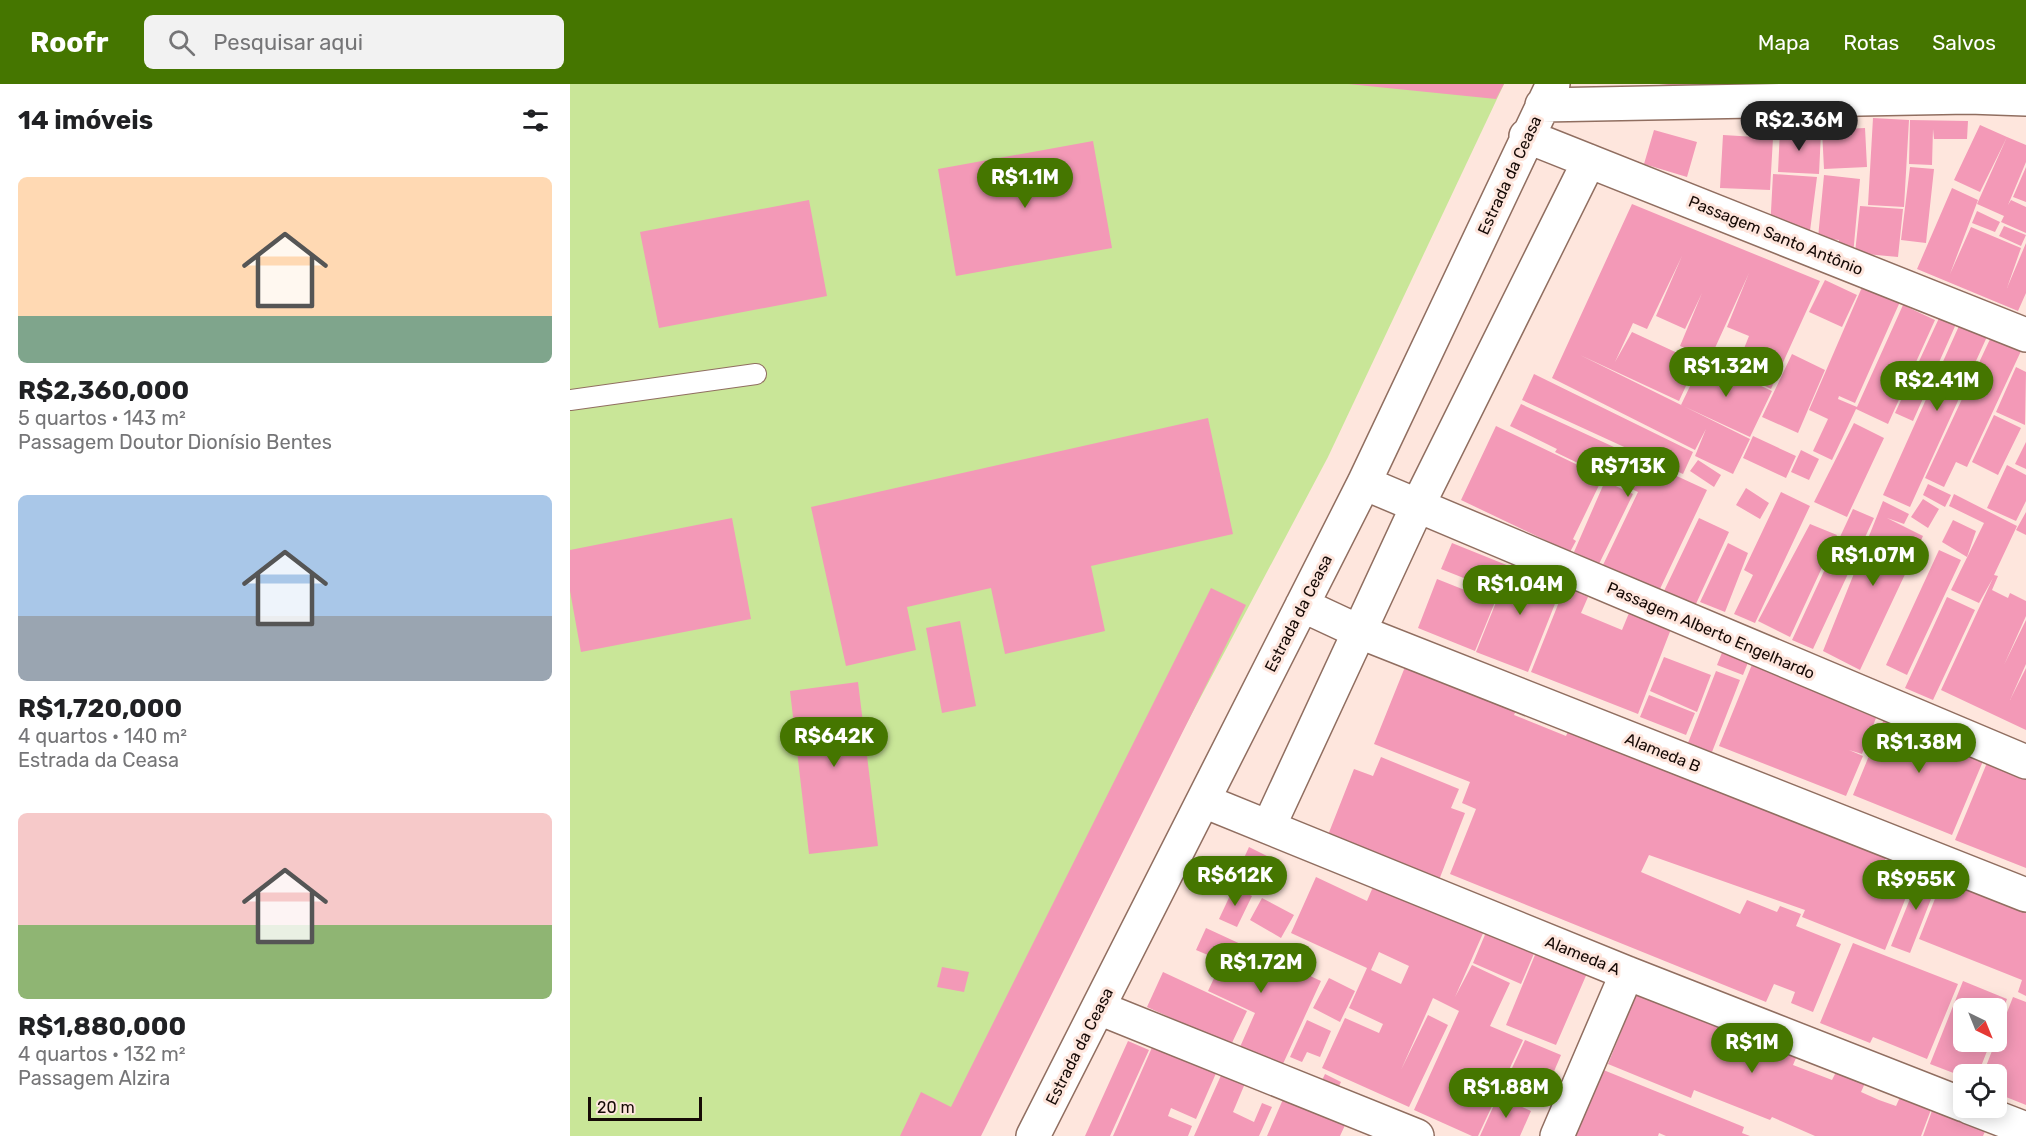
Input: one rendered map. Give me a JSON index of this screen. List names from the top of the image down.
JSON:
{
  "streets": {
    "street": [
      "Estrada da Ceasa",
      "Passagem Santo Antônio",
      "Passagem Alberto Engelhardo",
      "Alameda B",
      "Alameda A"
    ]
  },
  "crossings": [
    ["Estrada da Ceasa", "Passagem Santo Antônio"],
    ["Estrada da Ceasa", "Passagem Alberto Engelhardo"],
    ["Estrada da Ceasa", "Alameda B"],
    ["Estrada da Ceasa", "Alameda A"]
  ],
  "scale_bar": "20 m",
  "north": "bottom right",
  "page": {
    "header": "Roofr",
    "search": "Pesquisar aqui",
    "nav": ["Mapa", "Rotas", "Salvos"],
    "heading": "14 imóveis",
    "price": [
      "R$2.36M",
      "R$1.1M",
      "R$1.32M",
      "R$2.41M",
      "R$713K",
      "R$1.07M",
      "R$1.04M",
      "R$642K",
      "R$1.38M",
      "R$612K",
      "R$955K",
      "R$1.72M",
      "R$1M",
      "R$1.88M"
    ],
    "list": [
      {
        "name": "R$2,360,000",
        "note": "5 quartos · 143 m² · Passagem Doutor Dionísio Bentes"
      },
      {
        "name": "R$1,720,000",
        "note": "4 quartos · 140 m² · Estrada da Ceasa"
      },
      {
        "name": "R$1,880,000",
        "note": "4 quartos · 132 m² · Passagem Alzira"
      }
    ],
    "scale": "20 m"
  }
}
